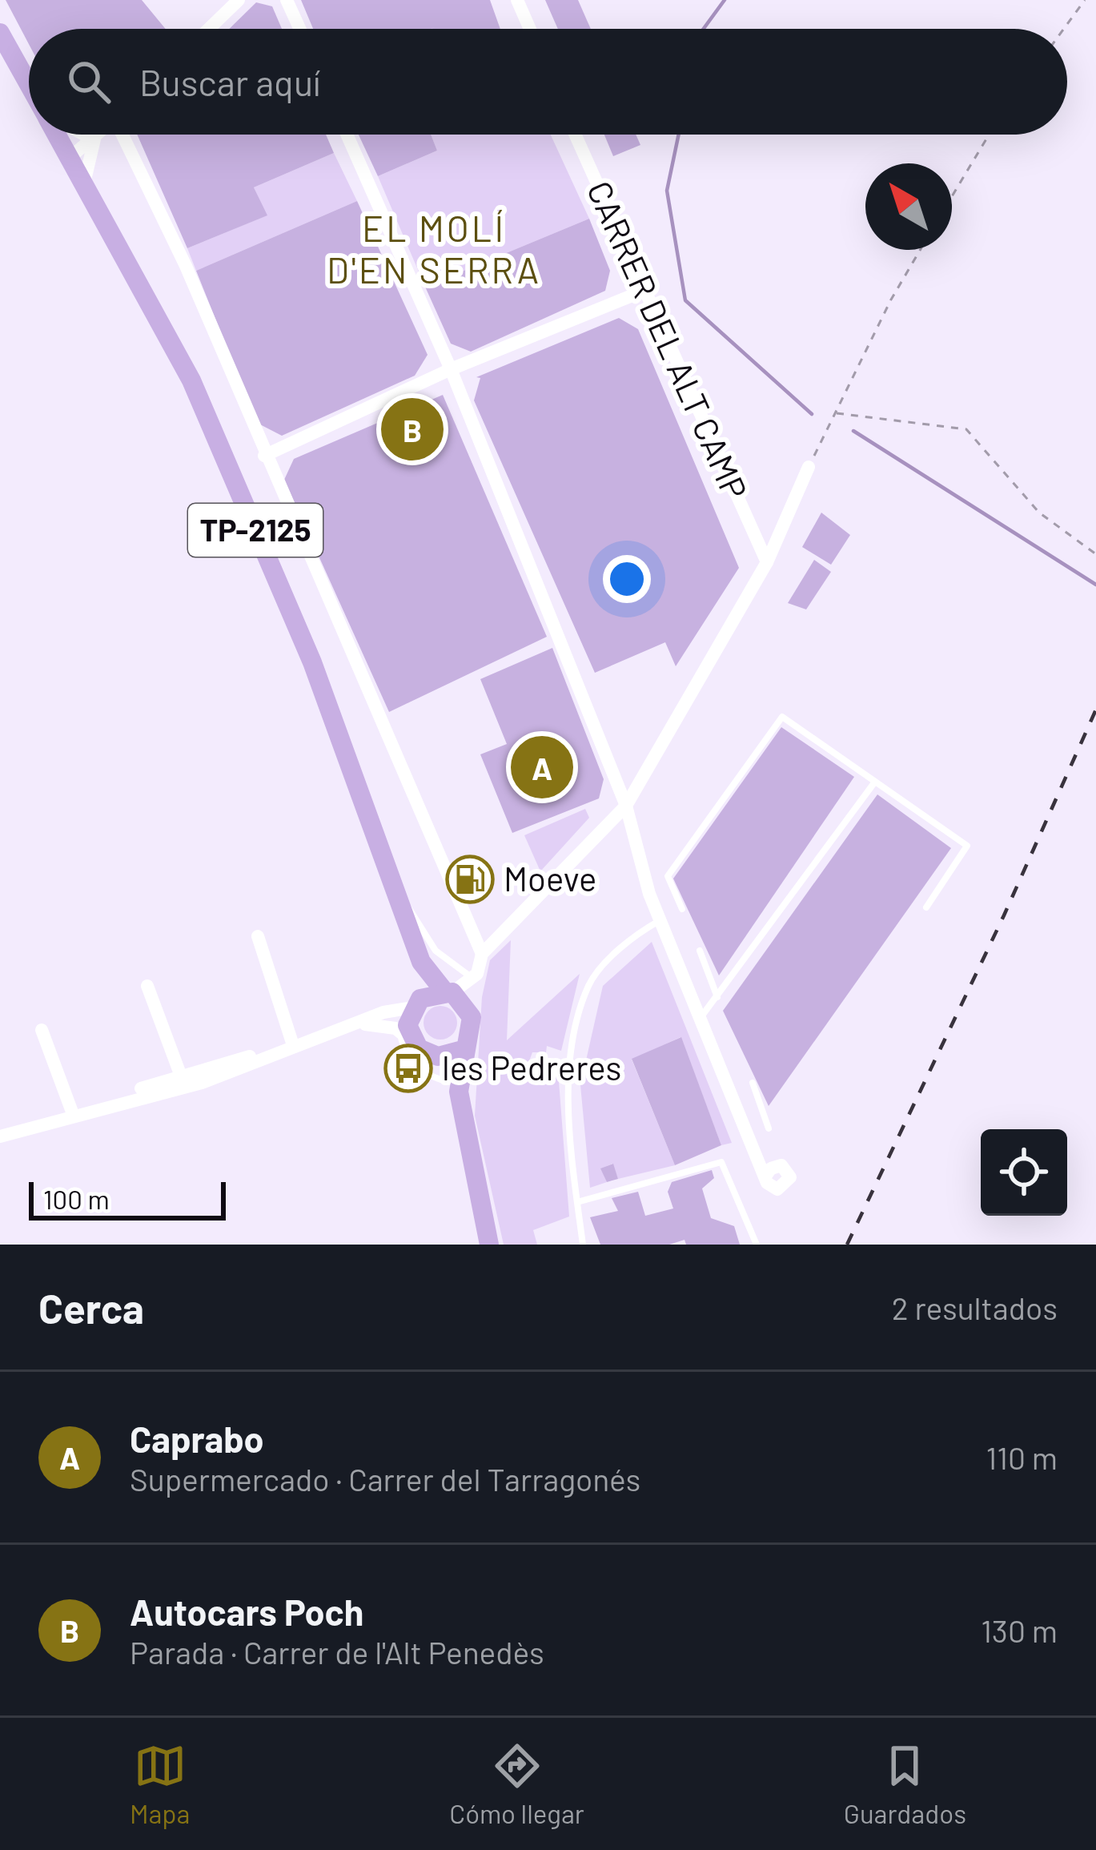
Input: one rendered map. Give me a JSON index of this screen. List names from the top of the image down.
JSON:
{
  "streets": {
    "main road": ["TP-2125"],
    "street": ["CARRER DEL ALT CAMP"]
  },
  "districts": ["EL MOLÍ D'EN SERRA"],
  "places": {
    "fuel station": ["Moeve"],
    "bus stop": ["les Pedreres"]
  },
  "scale_bar": "100 m",
  "north": "top left",
  "page": {
    "search": "Buscar aquí",
    "pins": ["B", "A"],
    "scale": "100 m",
    "heading": ["Cerca", "2 resultados"],
    "list": [
      {
        "mark": "A",
        "name": "Caprabo",
        "note": "Supermercado · Carrer del Tarragonés",
        "value": "110 m"
      },
      {
        "mark": "B",
        "name": "Autocars Poch",
        "note": "Parada · Carrer de l'Alt Penedès",
        "value": "130 m"
      }
    ],
    "nav": ["Mapa", "Cómo llegar", "Guardados"]
  }
}
